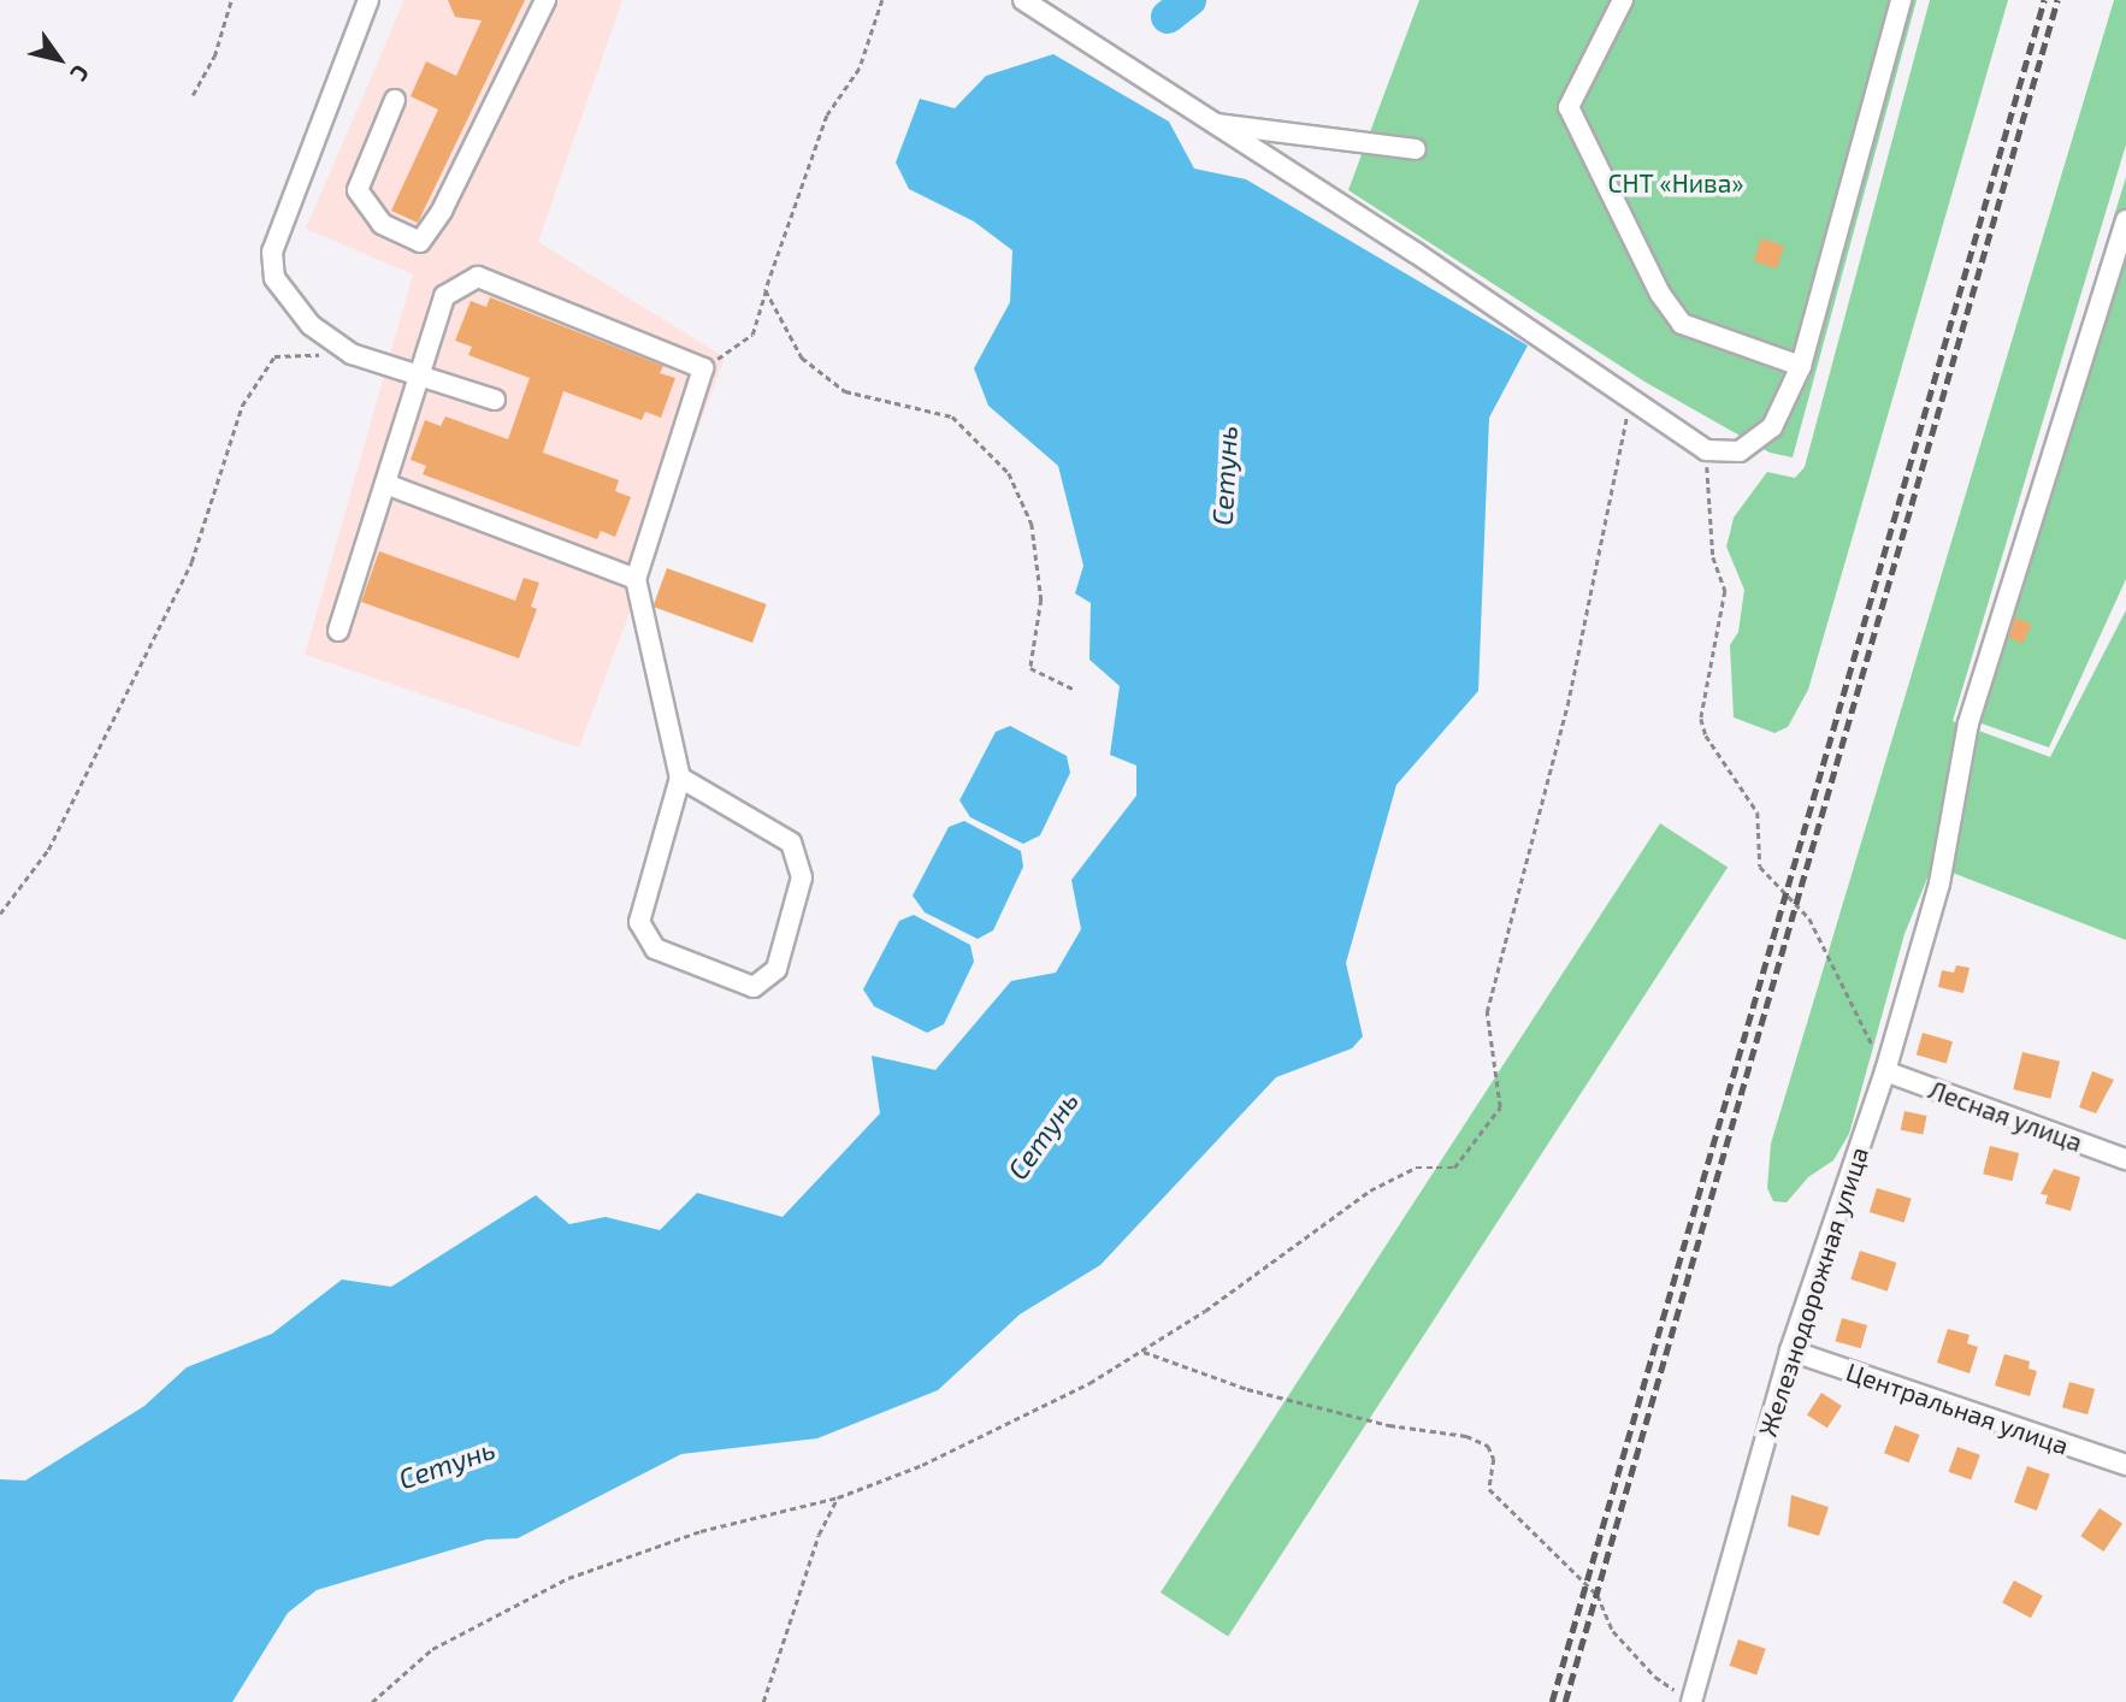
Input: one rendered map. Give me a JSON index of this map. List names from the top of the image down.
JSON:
{
  "streets": {
    "street": ["Лесная улица", "Железнодорожная улица", "Центральная улица"]
  },
  "crossings": [
    ["Лесная улица", "Железнодорожная улица"],
    ["Железнодорожная улица", "Центральная улица"]
  ],
  "water": ["Сетунь"],
  "parks": ["СНТ «Нива»"],
  "north": "bottom right"
}
